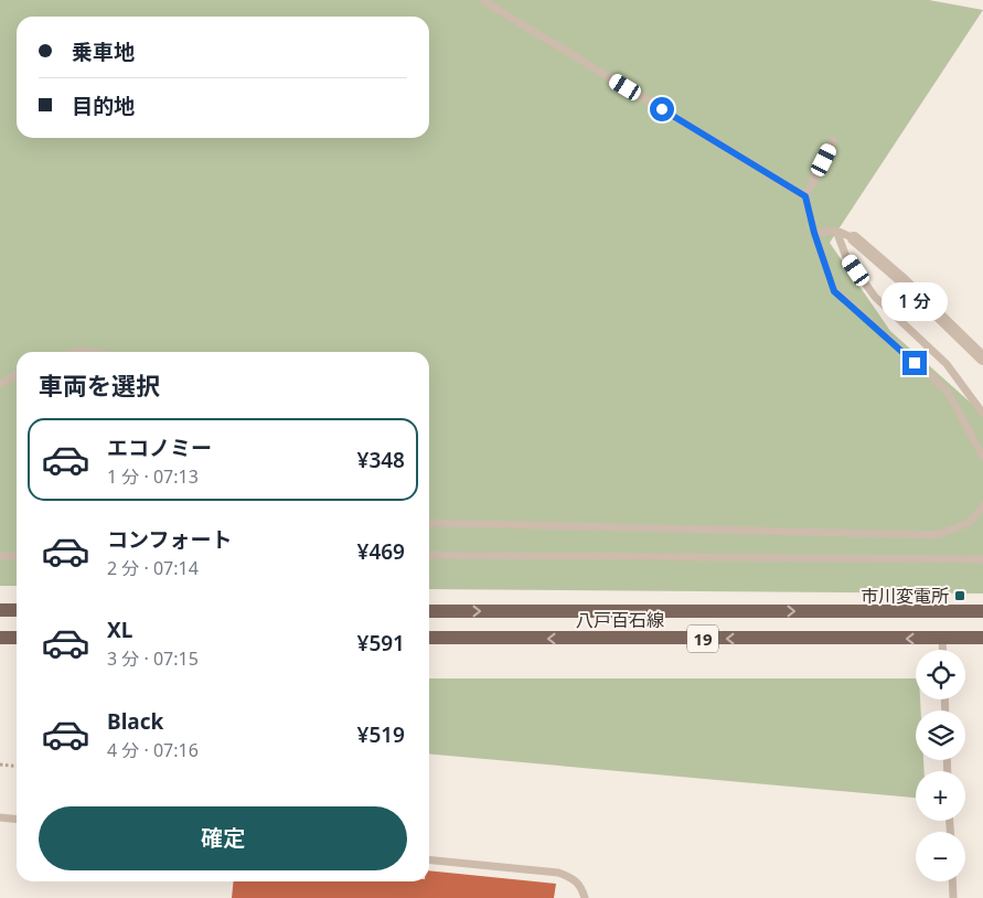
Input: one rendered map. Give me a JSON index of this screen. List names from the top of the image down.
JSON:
{
  "streets": {
    "main road": ["八戸百石線", "19"]
  },
  "places": {
    "transit": ["市川変電所"]
  },
  "page": {
    "banner": ["乗車地", "目的地"],
    "bubble": "1 分",
    "heading": "車両を選択",
    "list": [
      {
        "name": "エコノミー",
        "note": "1 分 · 07:13",
        "value": "¥348"
      },
      {
        "name": "コンフォート",
        "note": "2 分 · 07:14",
        "value": "¥469"
      },
      {
        "name": "XL",
        "note": "3 分 · 07:15",
        "value": "¥591"
      },
      {
        "name": "Black",
        "note": "4 分 · 07:16",
        "value": "¥519"
      }
    ],
    "map_buttons": ["+", "−"],
    "buttons": "確定"
  }
}
